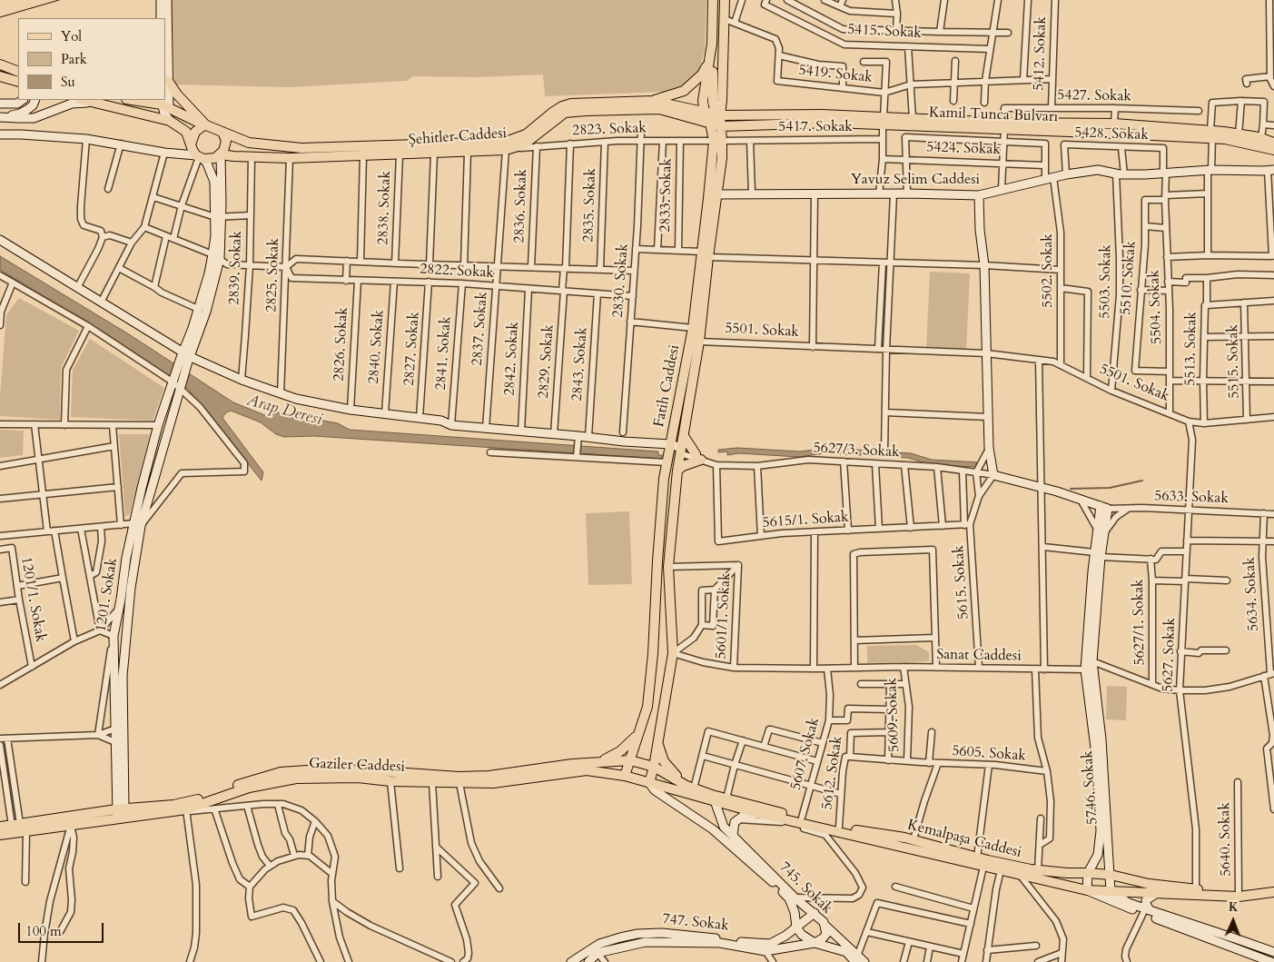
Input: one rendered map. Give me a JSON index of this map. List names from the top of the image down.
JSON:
{
  "streets": {
    "main road": [
      "Kamil Tunca Bulvarı",
      "Şehitler Caddesi",
      "Yavuz Selim Caddesi",
      "Fatih Caddesi",
      "1201. Sokak",
      "Gaziler Caddesi",
      "5746. Sokak",
      "Kemalpaşa Caddesi",
      "745. Sokak",
      "747. Sokak"
    ],
    "street": [
      "5415. Sokak",
      "5412. Sokak",
      "5419. Sokak",
      "5427. Sokak",
      "5417. Sokak",
      "2823. Sokak",
      "5428. Sokak",
      "5424. Sokak",
      "2833. Sokak",
      "2835. Sokak",
      "2836. Sokak",
      "2838. Sokak",
      "2839. Sokak",
      "5502. Sokak",
      "2822. Sokak",
      "2825. Sokak",
      "5510. Sokak",
      "2830. Sokak",
      "5503. Sokak",
      "5504. Sokak",
      "2837. Sokak",
      "5501. Sokak",
      "2826. Sokak",
      "2840. Sokak",
      "2827. Sokak",
      "5513. Sokak",
      "2841. Sokak",
      "2842. Sokak",
      "2829. Sokak",
      "5515. Sokak",
      "2843. Sokak",
      "5627/3. Sokak",
      "5633. Sokak",
      "5615/1. Sokak",
      "5615. Sokak",
      "5634. Sokak",
      "1201/1. Sokak",
      "5601/1. Sokak",
      "5627/1. Sokak",
      "5627. Sokak",
      "Sanat Caddesi",
      "5609. Sokak",
      "5607. Sokak",
      "5605. Sokak",
      "5612. Sokak",
      "5640. Sokak"
    ]
  },
  "crossings": [
    ["5412. Sokak", "5419. Sokak"],
    ["5412. Sokak", "5427. Sokak"],
    ["5427. Sokak", "Kamil Tunca Bulvarı"],
    ["Kamil Tunca Bulvarı", "Şehitler Caddesi"],
    ["Kamil Tunca Bulvarı", "5503. Sokak"],
    ["5417. Sokak", "2823. Sokak"],
    ["5417. Sokak", "Fatih Caddesi"],
    ["2823. Sokak", "Şehitler Caddesi"],
    ["2823. Sokak", "2833. Sokak"],
    ["2823. Sokak", "2835. Sokak"],
    ["2823. Sokak", "2836. Sokak"],
    ["2823. Sokak", "2830. Sokak"],
    ["2823. Sokak", "2837. Sokak"],
    ["2823. Sokak", "Fatih Caddesi"],
    ["5428. Sokak", "Yavuz Selim Caddesi"],
    ["5428. Sokak", "5503. Sokak"],
    ["Şehitler Caddesi", "2838. Sokak"],
    ["Şehitler Caddesi", "2839. Sokak"],
    ["Şehitler Caddesi", "2825. Sokak"],
    ["Şehitler Caddesi", "2837. Sokak"],
    ["5424. Sokak", "5502. Sokak"],
    ["Yavuz Selim Caddesi", "5502. Sokak"],
    ["Yavuz Selim Caddesi", "5503. Sokak"],
    ["2835. Sokak", "2822. Sokak"],
    ["2836. Sokak", "2822. Sokak"],
    ["2838. Sokak", "2822. Sokak"],
    ["2839. Sokak", "2822. Sokak"],
    ["5502. Sokak", "5501. Sokak"],
    ["2822. Sokak", "2825. Sokak"],
    ["2822. Sokak", "2830. Sokak"],
    ["2822. Sokak", "2837. Sokak"],
    ["2822. Sokak", "2826. Sokak"],
    ["2822. Sokak", "2840. Sokak"],
    ["2822. Sokak", "2827. Sokak"],
    ["2822. Sokak", "2841. Sokak"],
    ["2822. Sokak", "2842. Sokak"],
    ["2822. Sokak", "2829. Sokak"],
    ["2822. Sokak", "2843. Sokak"],
    ["5510. Sokak", "5504. Sokak"],
    ["5503. Sokak", "5501. Sokak"],
    ["5504. Sokak", "5501. Sokak"],
    ["5501. Sokak", "5513. Sokak"],
    ["5501. Sokak", "5515. Sokak"],
    ["5501. Sokak", "5627. Sokak"],
    ["Fatih Caddesi", "Gaziler Caddesi"],
    ["5627/3. Sokak", "5615/1. Sokak"],
    ["5633. Sokak", "5634. Sokak"],
    ["5633. Sokak", "5627. Sokak"],
    ["5633. Sokak", "5746. Sokak"],
    ["5615/1. Sokak", "5615. Sokak"],
    ["5615. Sokak", "Sanat Caddesi"],
    ["1201. Sokak", "Gaziler Caddesi"],
    ["5601/1. Sokak", "Sanat Caddesi"],
    ["5627. Sokak", "Kemalpaşa Caddesi"],
    ["Sanat Caddesi", "5609. Sokak"],
    ["Sanat Caddesi", "5607. Sokak"],
    ["5609. Sokak", "5605. Sokak"],
    ["5607. Sokak", "Kemalpaşa Caddesi"],
    ["5605. Sokak", "5612. Sokak"],
    ["Gaziler Caddesi", "Kemalpaşa Caddesi"],
    ["Gaziler Caddesi", "745. Sokak"],
    ["5612. Sokak", "Kemalpaşa Caddesi"],
    ["5746. Sokak", "Kemalpaşa Caddesi"],
    ["Kemalpaşa Caddesi", "5640. Sokak"],
    ["Kemalpaşa Caddesi", "745. Sokak"],
    ["745. Sokak", "747. Sokak"]
  ],
  "water": ["Arap Deresi"],
  "legend": ["Yol", "Park", "Su"],
  "scale_bar": "100 m",
  "north": "top"
}
